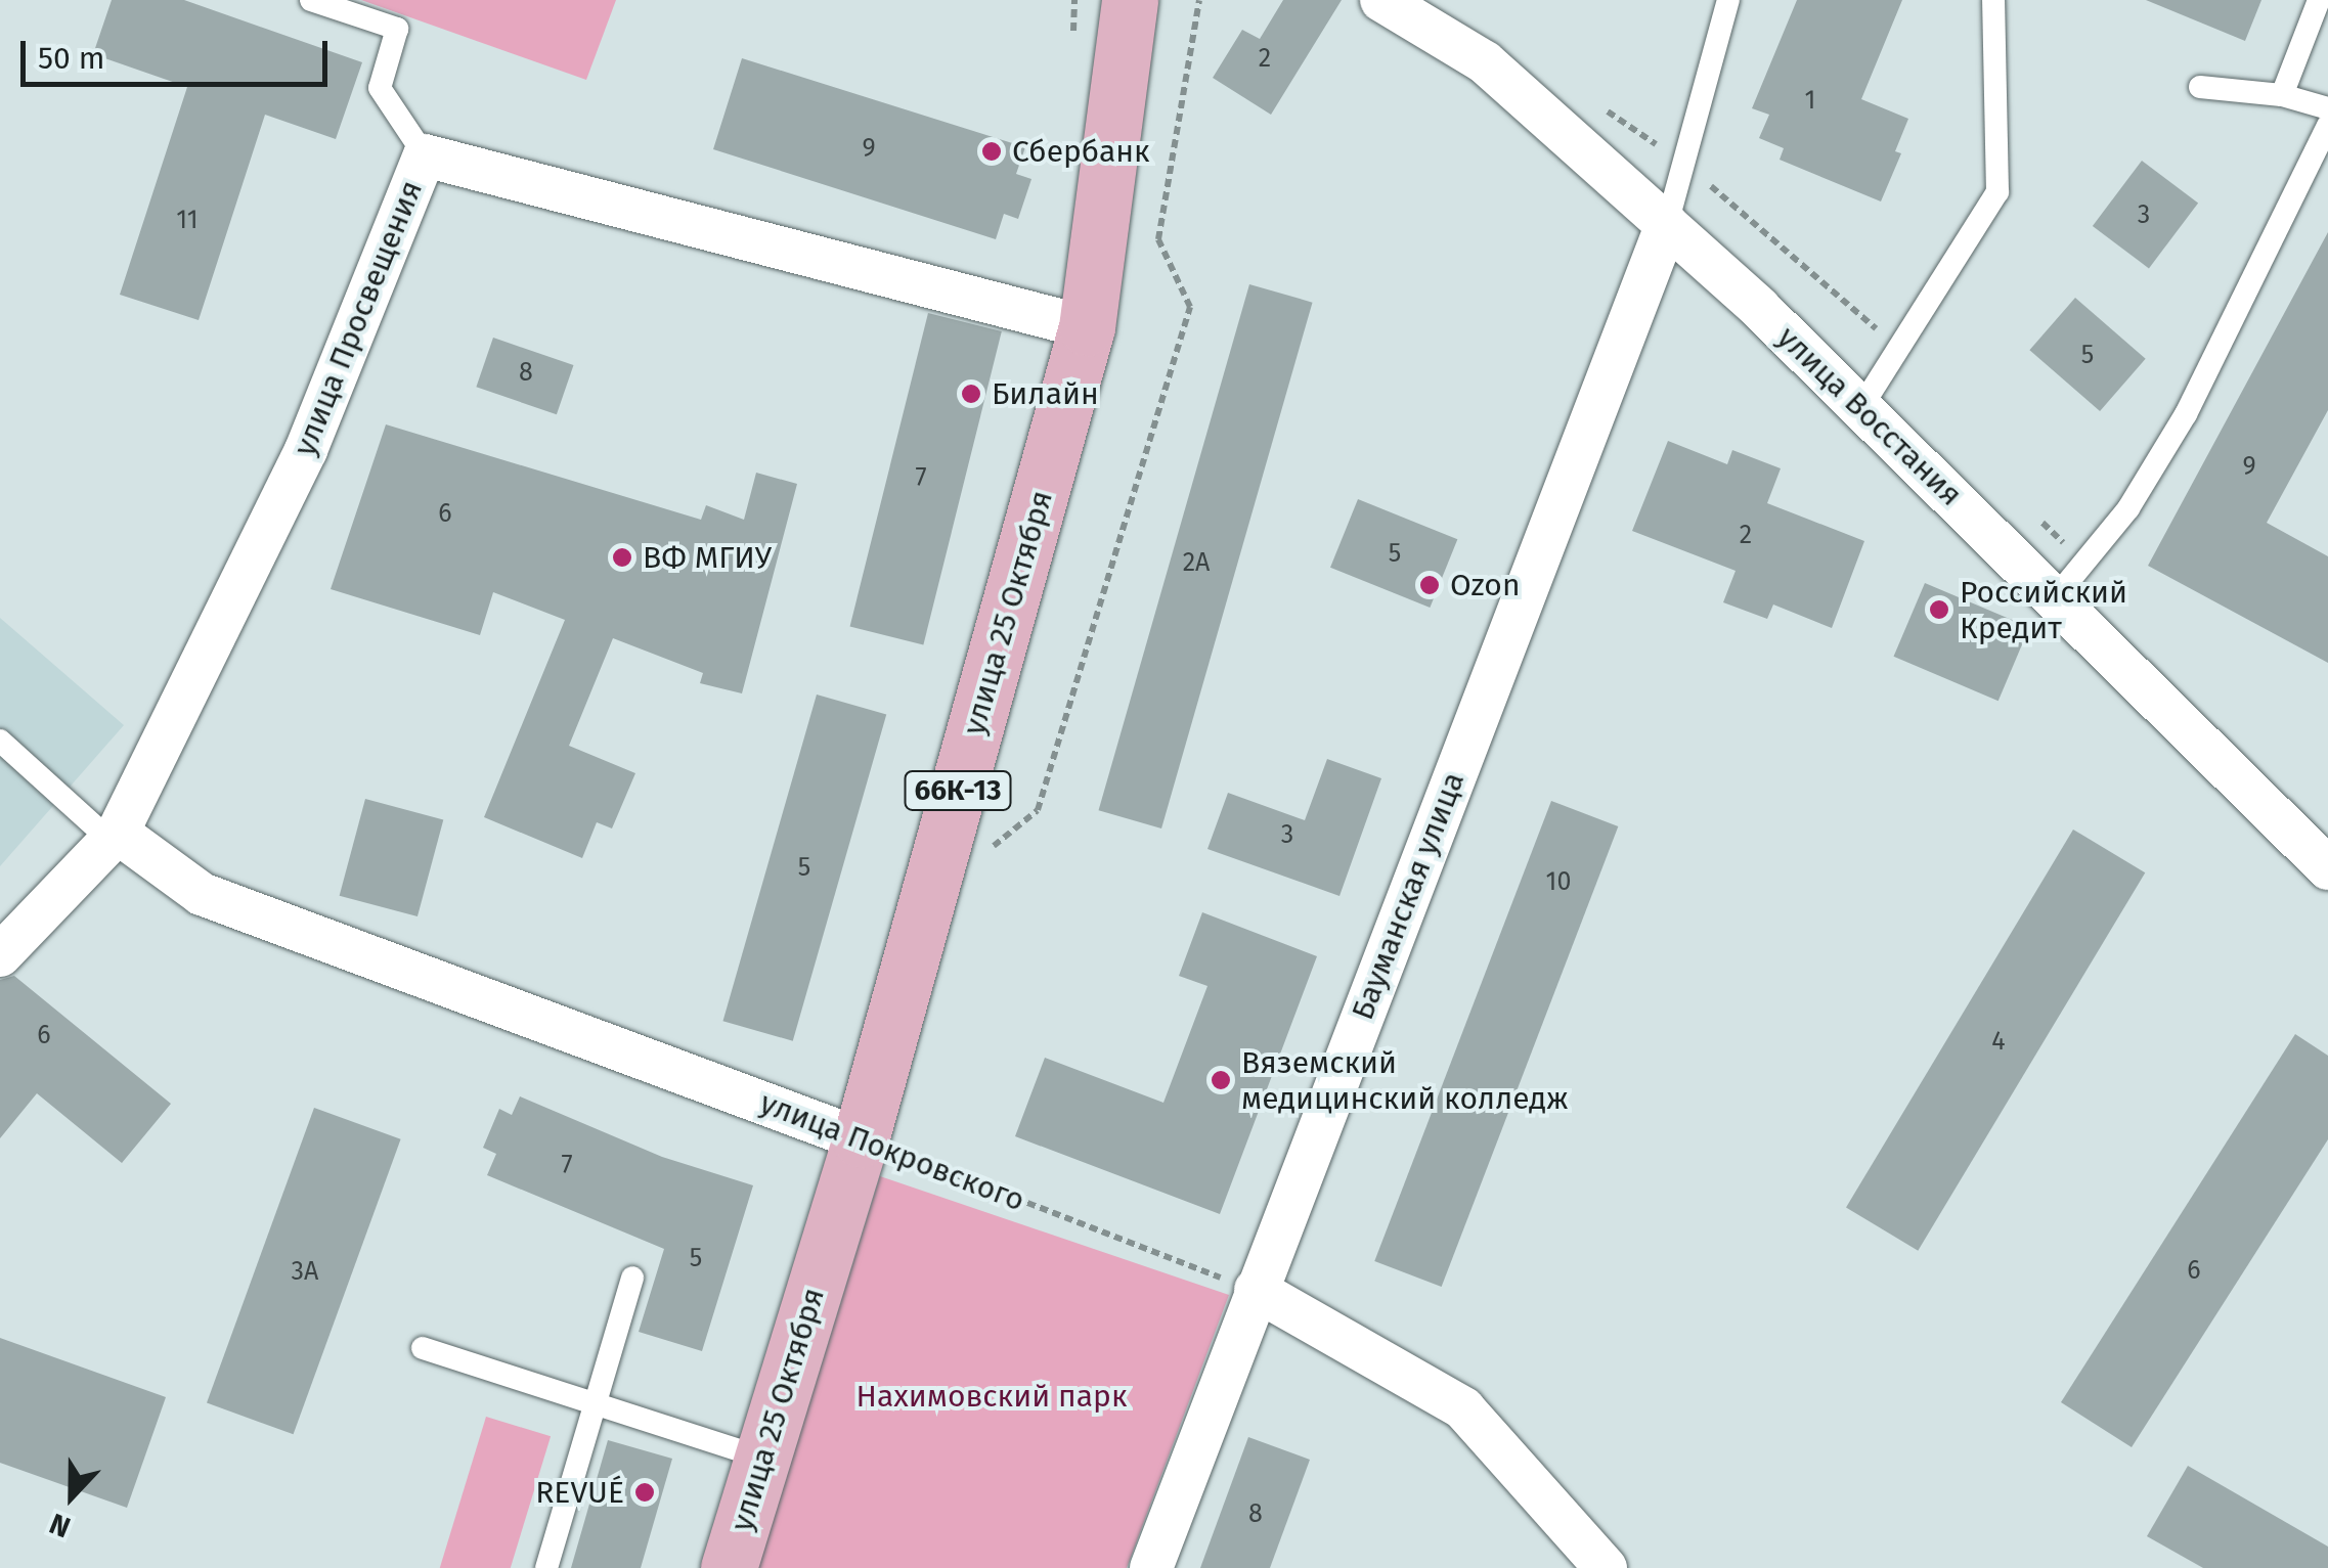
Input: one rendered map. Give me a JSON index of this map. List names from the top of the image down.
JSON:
{
  "streets": {
    "main road": ["улица 25 Октября", "66К-13"],
    "street": [
      "улица Просвещения",
      "улица Восстания",
      "Бауманская улица",
      "улица Покровского"
    ]
  },
  "crossings": [
    ["улица Просвещения", "улица 25 Октября"],
    ["улица Просвещения", "улица Покровского"],
    ["улица Восстания", "Бауманская улица"],
    ["улица 25 Октября", "улица Покровского"],
    ["Бауманская улица", "улица Покровского"]
  ],
  "parks": ["Нахимовский парк"],
  "places": [
    "Сбербанк",
    "Билайн",
    "ВФ МГИУ",
    "Ozon",
    "Российский Кредит",
    "Вяземский медицинский колледж",
    "REVUÉ"
  ],
  "house_numbers": [
    "2",
    "1",
    "9",
    "3",
    "11",
    "5",
    "8",
    "9",
    "7",
    "6",
    "2",
    "5",
    "2А",
    "3",
    "5",
    "10",
    "6",
    "4",
    "7",
    "5",
    "6",
    "3А",
    "8"
  ],
  "scale_bar": "50 m",
  "north": "bottom"
}
